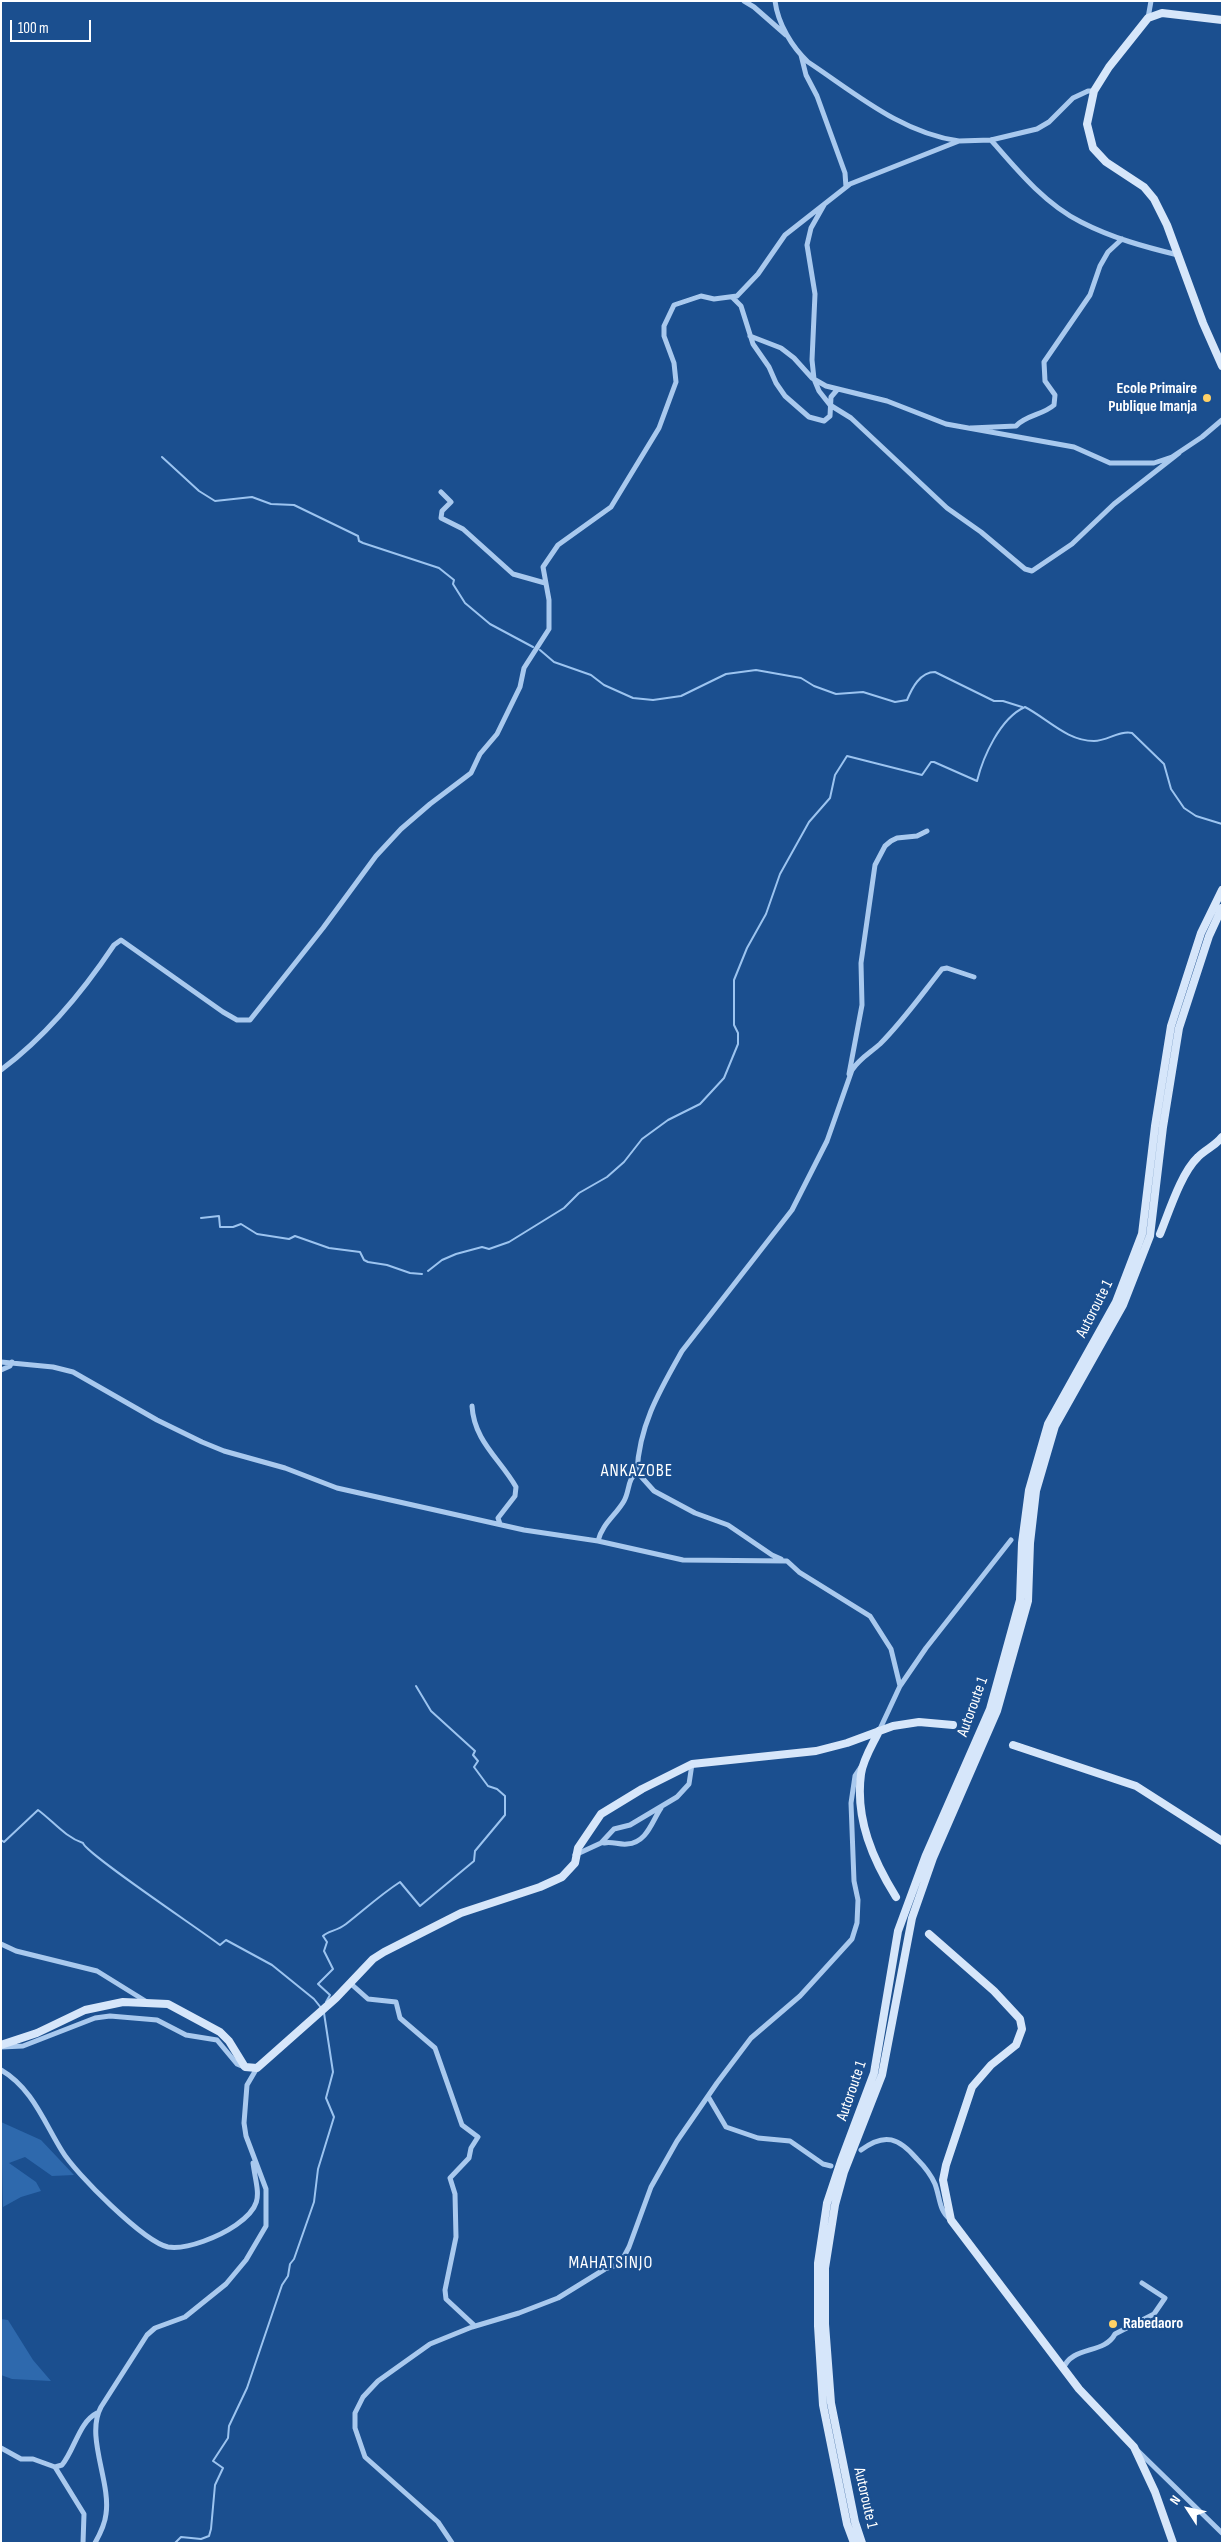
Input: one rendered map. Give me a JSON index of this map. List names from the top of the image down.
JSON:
{
  "streets": {
    "main road": ["Autoroute 1"]
  },
  "districts": ["ANKAZOBE", "MAHATSINJO"],
  "places": ["Ecole Primaire Publique Imanja", "Rabedaoro"],
  "scale_bar": "100 m",
  "north": "top left"
}
